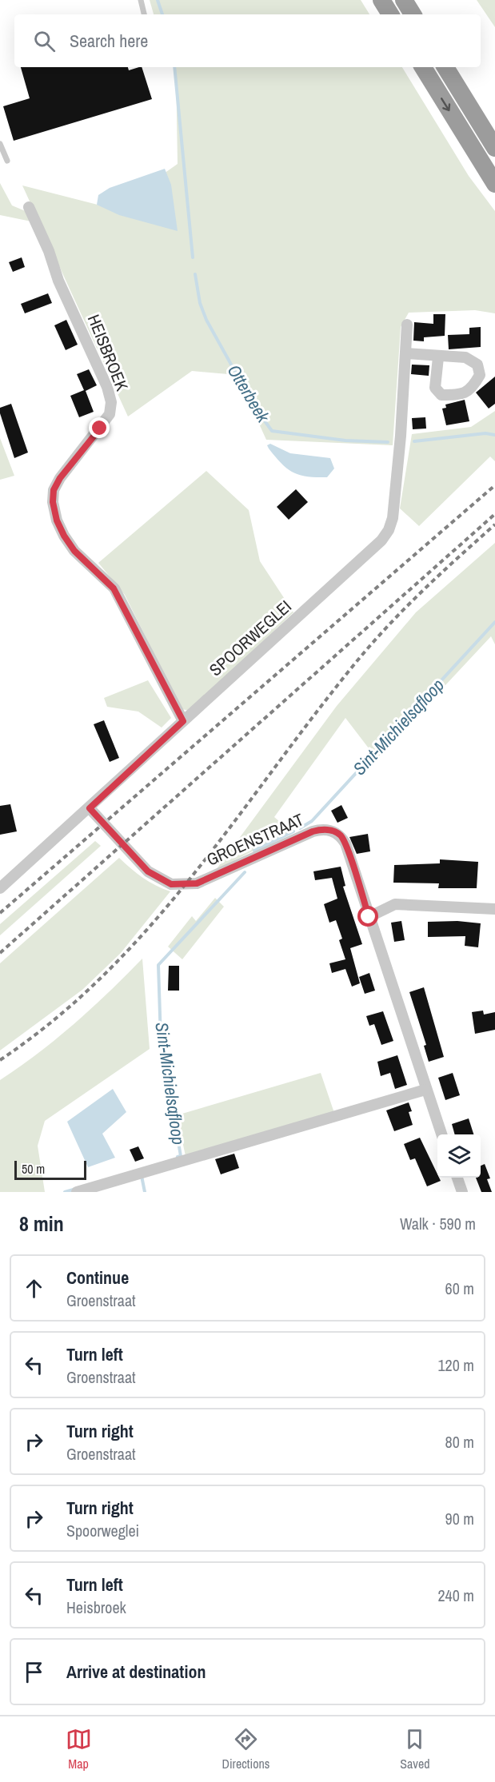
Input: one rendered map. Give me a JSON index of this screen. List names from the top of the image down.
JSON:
{
  "streets": {
    "street": ["HEISBROEK", "SPOORWEGLEI", "GROENSTRAAT"]
  },
  "crossings": [
    ["HEISBROEK", "SPOORWEGLEI"],
    ["SPOORWEGLEI", "GROENSTRAAT"]
  ],
  "water": ["Otterbeek", "Sint-Michielsafloop"],
  "scale_bar": "50 m",
  "page": {
    "search": "Search here",
    "scale": "50 m",
    "heading": ["8 min", "Walk · 590 m"],
    "list": [
      ["Continue", "Groenstraat", "60 m"],
      ["Turn left", "Groenstraat", "120 m"],
      ["Turn right", "Groenstraat", "80 m"],
      ["Turn right", "Spoorweglei", "90 m"],
      ["Turn left", "Heisbroek", "240 m"],
      "Arrive at destination"
    ],
    "nav": ["Map", "Directions", "Saved"]
  }
}
